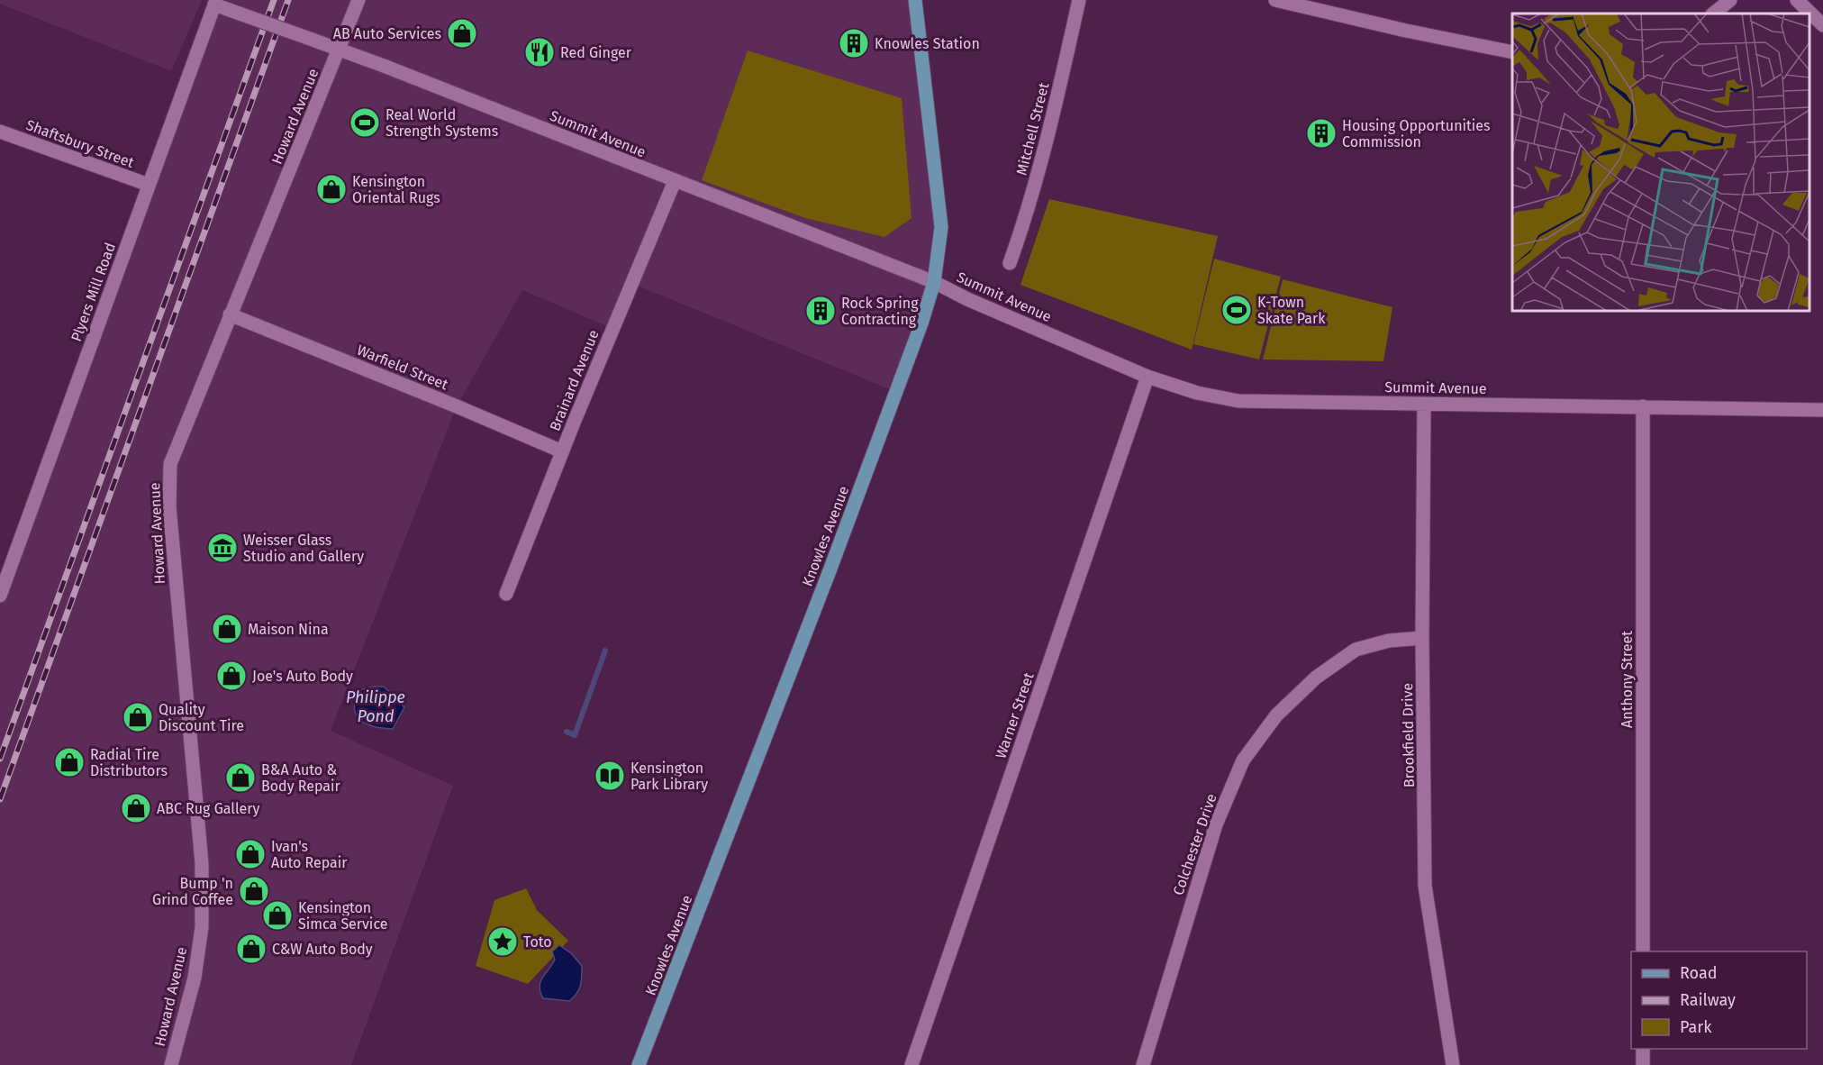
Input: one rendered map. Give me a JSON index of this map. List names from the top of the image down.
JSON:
{
  "streets": {
    "main road": ["Knowles Avenue"],
    "street": [
      "Howard Avenue",
      "Mitchell Street",
      "Summit Avenue",
      "Shaftsbury Street",
      "Plyers Mill Road",
      "Warfield Street",
      "Brainard Avenue",
      "Anthony Street",
      "Warner Street",
      "Brookfield Drive",
      "Colchester Drive"
    ]
  },
  "crossings": [
    ["Howard Avenue", "Summit Avenue"],
    ["Howard Avenue", "Warfield Street"],
    ["Summit Avenue", "Plyers Mill Road"],
    ["Summit Avenue", "Brainard Avenue"],
    ["Summit Avenue", "Knowles Avenue"],
    ["Summit Avenue", "Anthony Street"],
    ["Summit Avenue", "Warner Street"],
    ["Summit Avenue", "Brookfield Drive"],
    ["Shaftsbury Street", "Plyers Mill Road"],
    ["Warfield Street", "Brainard Avenue"],
    ["Brookfield Drive", "Colchester Drive"]
  ],
  "water": ["Philippe Pond"],
  "places": {
    "shop": [
      "AB Auto Services",
      "Kensington Oriental Rugs",
      "Maison Nina",
      "Joe's Auto Body",
      "Quality Discount Tire",
      "Radial Tire Distributors",
      "B&A Auto & Body Repair",
      "ABC Rug Gallery",
      "Ivan's Auto Repair",
      "Bump 'n Grind Coffee",
      "Kensington Simca Service",
      "C&W Auto Body"
    ],
    "building": ["Knowles Station", "Housing Opportunities Commission", "Rock Spring Contracting"],
    "restaurant": ["Red Ginger"],
    "sports": ["Real World Strength Systems", "K-Town Skate Park"],
    "museum": ["Weisser Glass Studio and Gallery"],
    "library": ["Kensington Park Library"],
    "place": ["Toto"]
  },
  "legend": ["Road", "Railway", "Park"]
}
